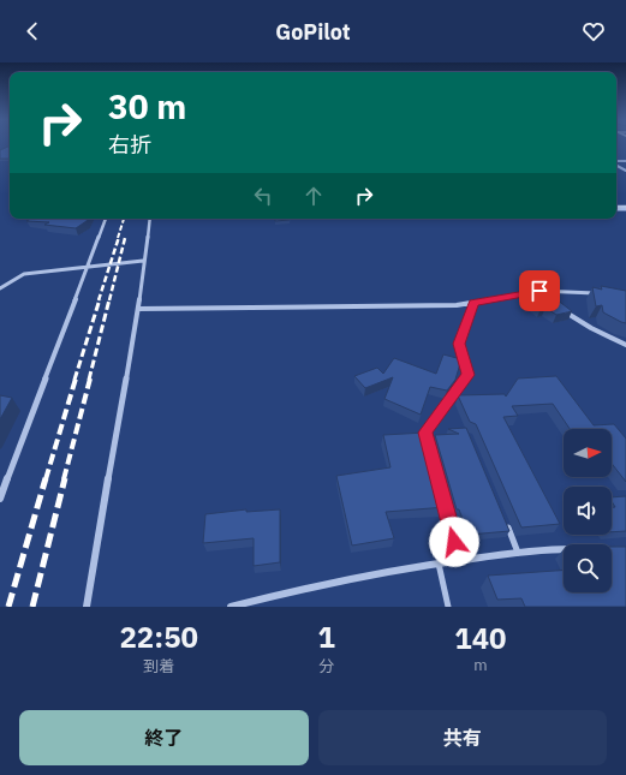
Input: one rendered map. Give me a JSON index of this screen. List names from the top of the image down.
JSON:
{
  "north": "right",
  "page": {
    "header": "GoPilot",
    "turn": ["30 m", "右折"],
    "eta": [
      "22:50",
      "到着",
      "1",
      "分",
      "140",
      "m"
    ],
    "buttons": ["終了", "共有"]
  }
}
